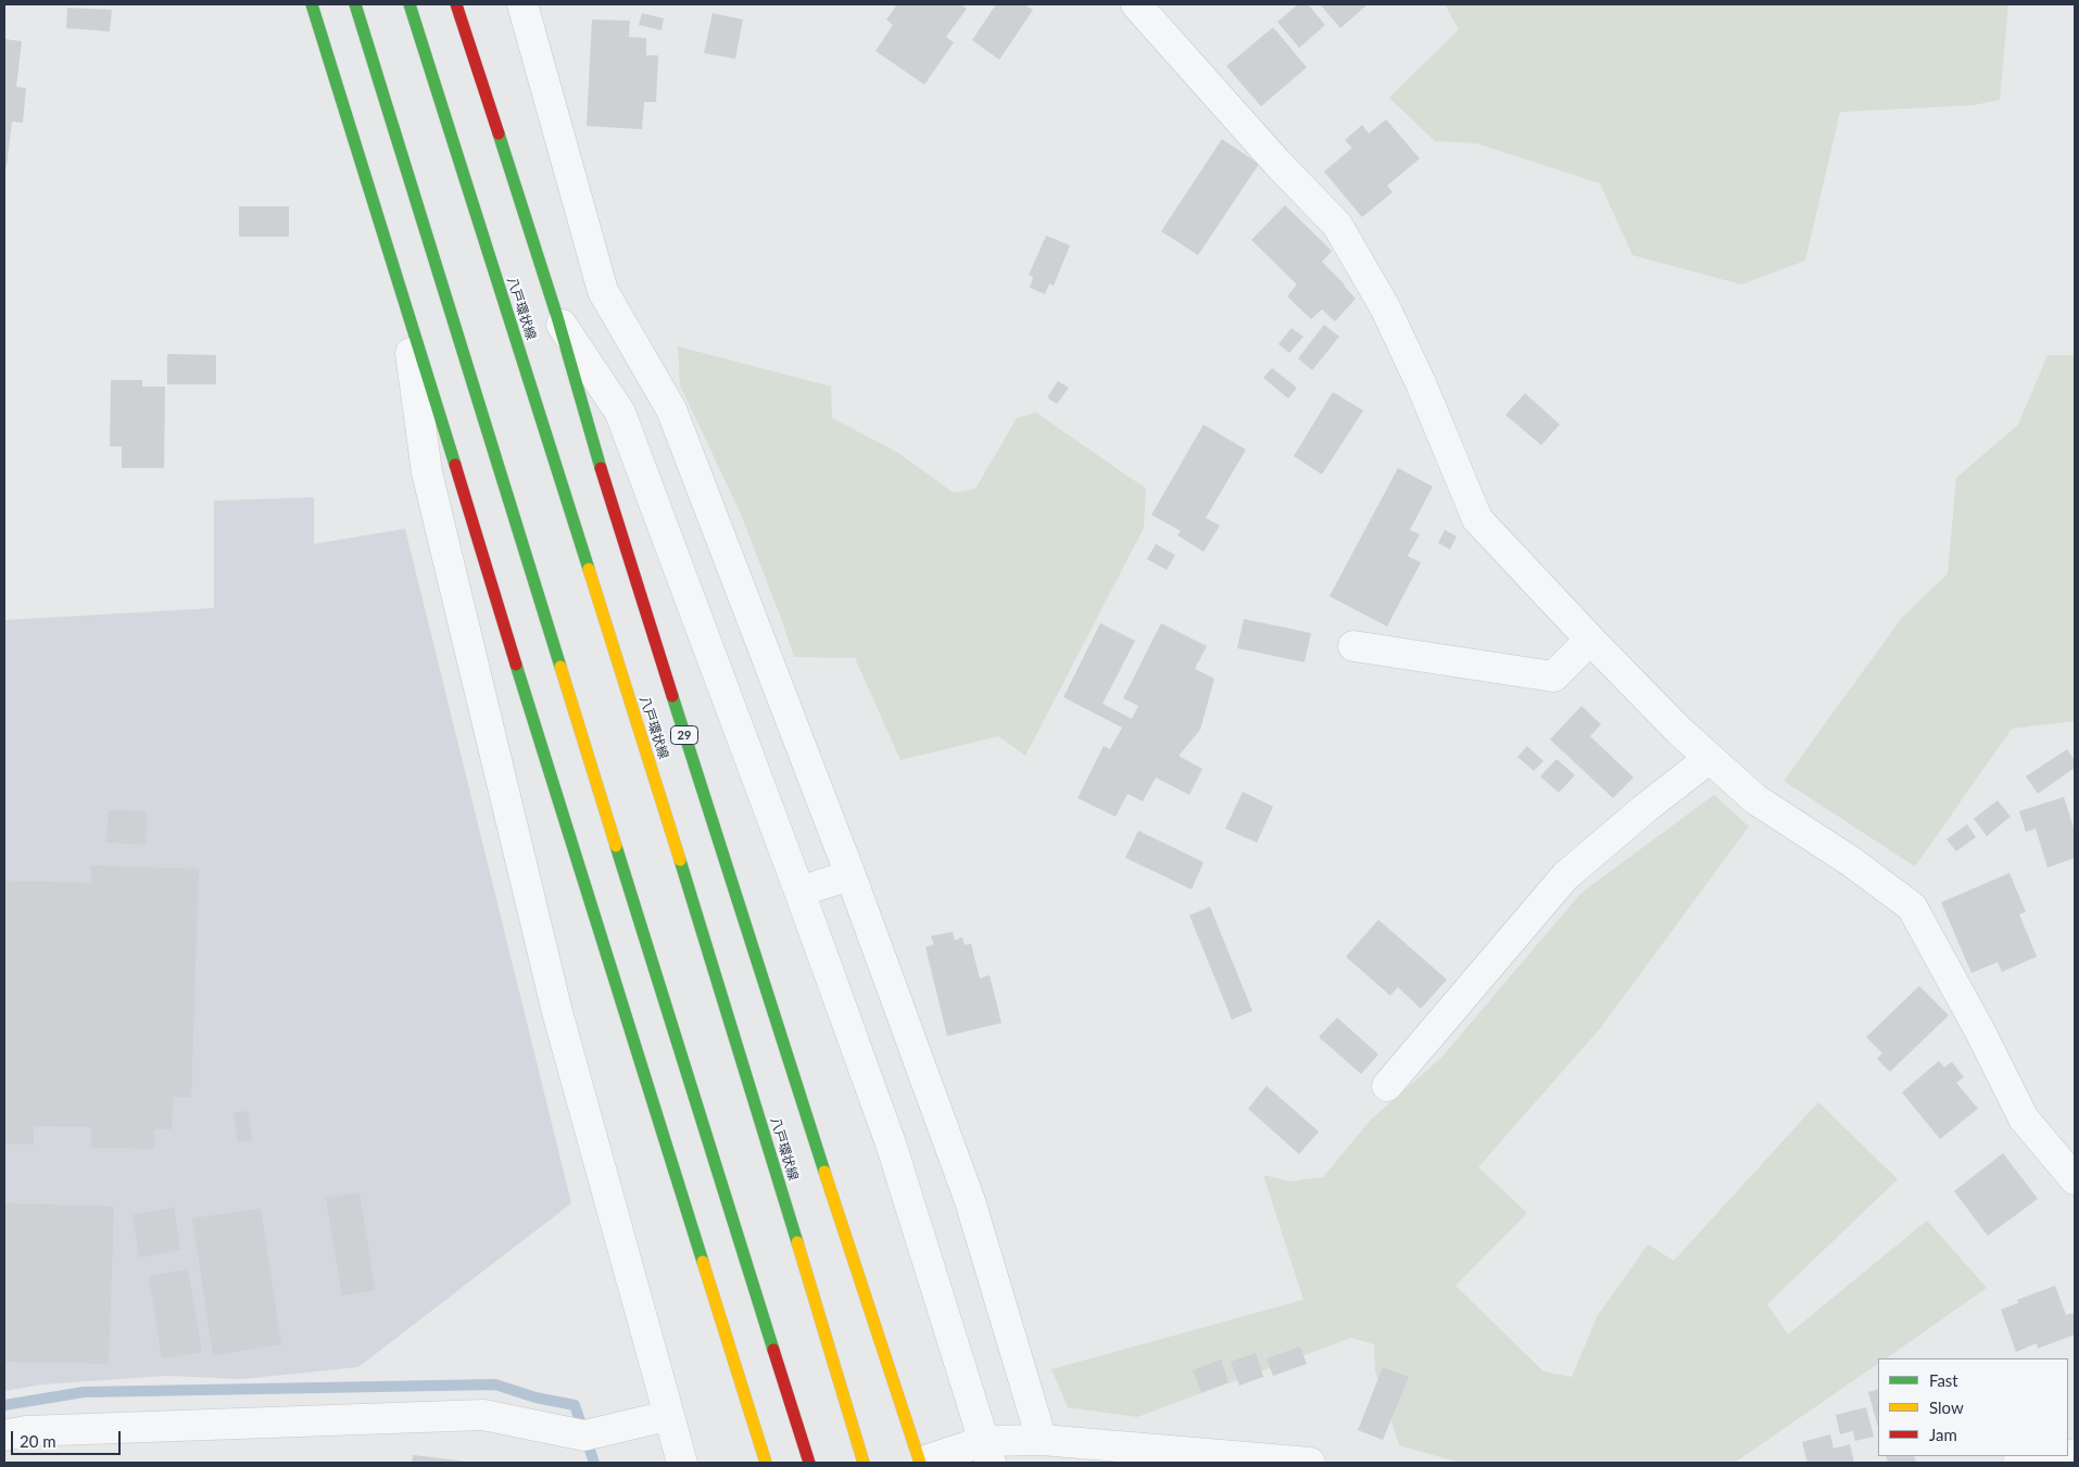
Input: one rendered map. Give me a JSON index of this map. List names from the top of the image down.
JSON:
{
  "streets": {
    "main road": ["八戸環状線", "29"]
  },
  "legend": ["Fast", "Slow", "Jam"],
  "scale_bar": "20 m"
}
